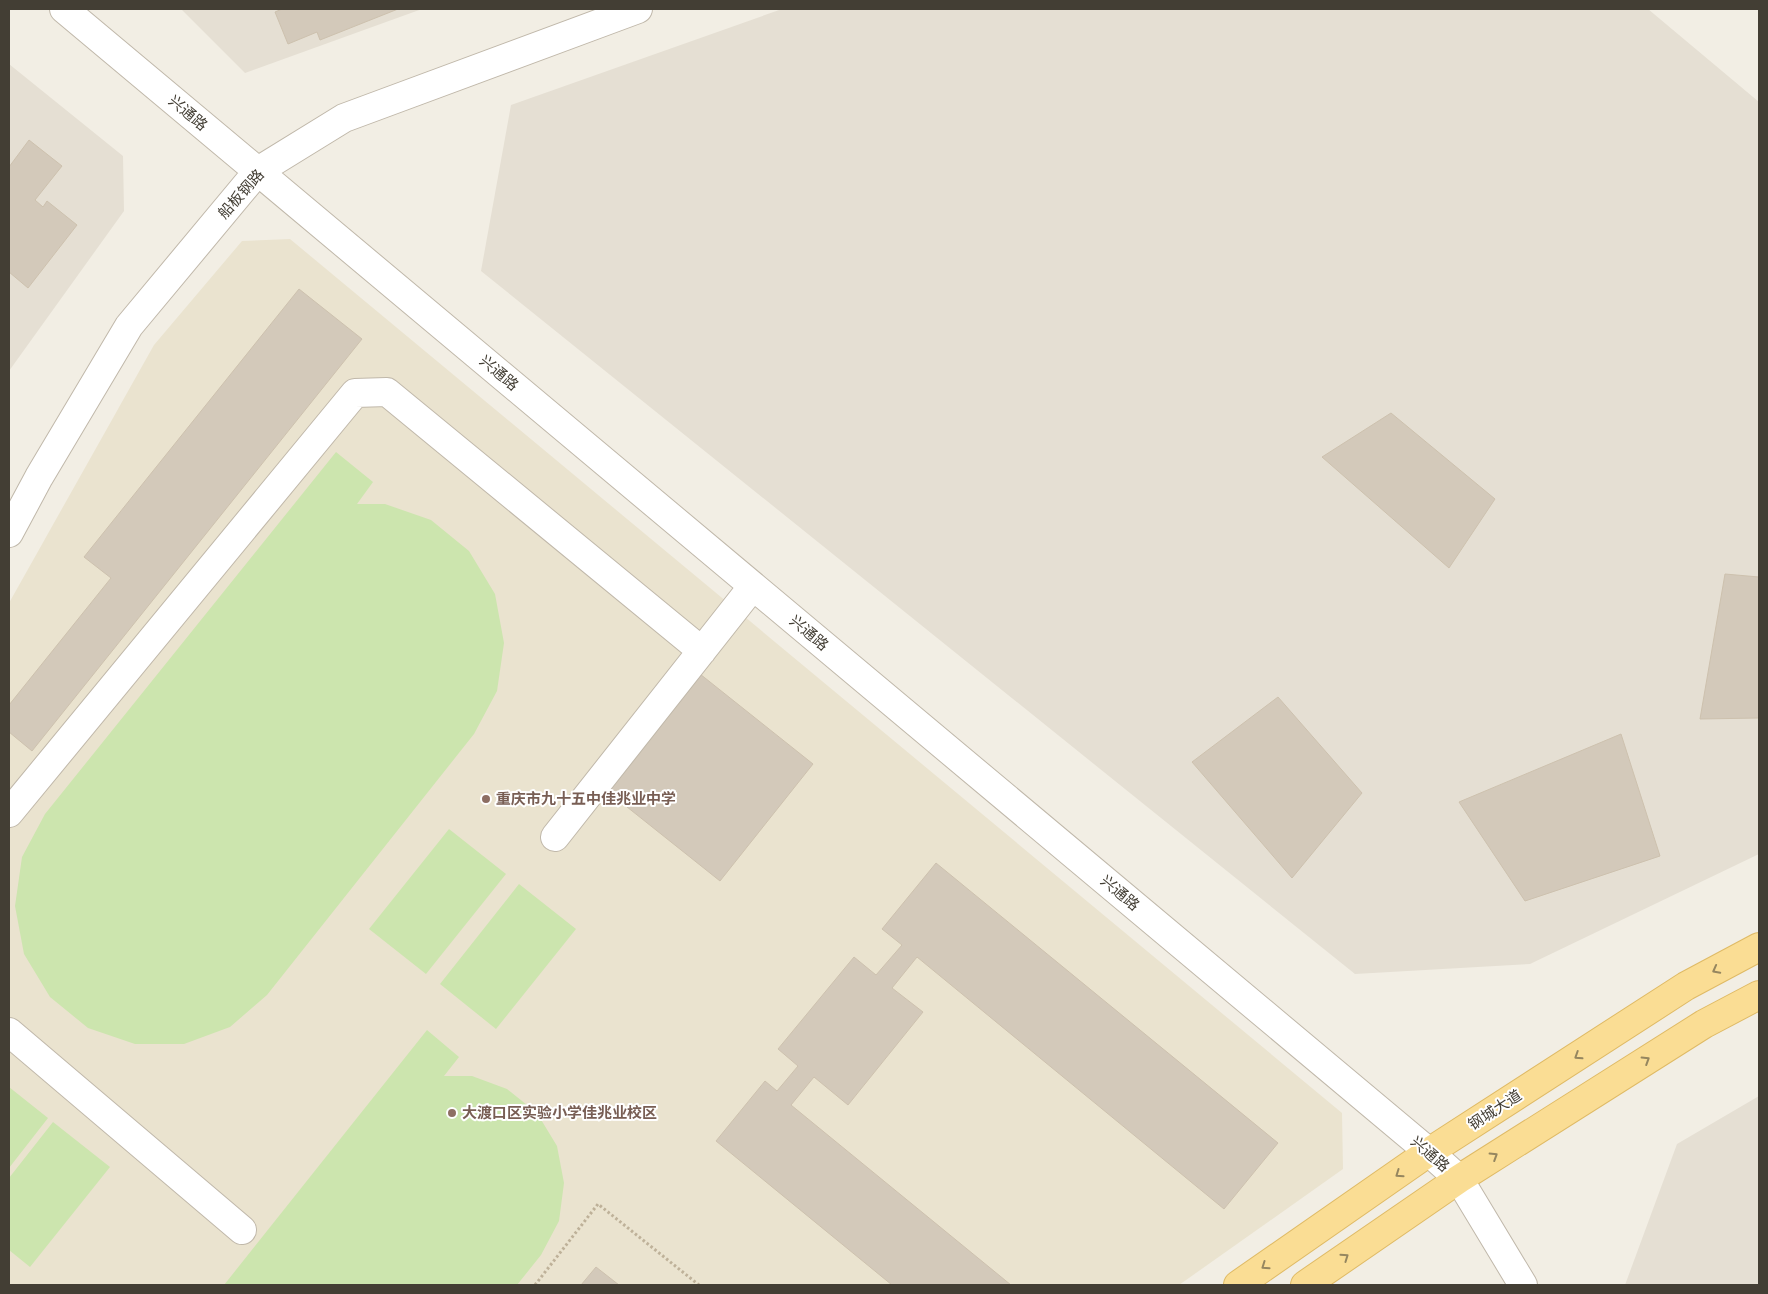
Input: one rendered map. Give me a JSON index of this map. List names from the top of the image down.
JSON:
{
  "streets": {
    "main road": ["钢城大道"],
    "street": ["兴通路", "船板钢路"]
  },
  "crossings": [
    ["兴通路", "船板钢路"],
    ["兴通路", "钢城大道"]
  ],
  "places": ["重庆市九十五中佳兆业中学", "大渡口区实验小学佳兆业校区"]
}
